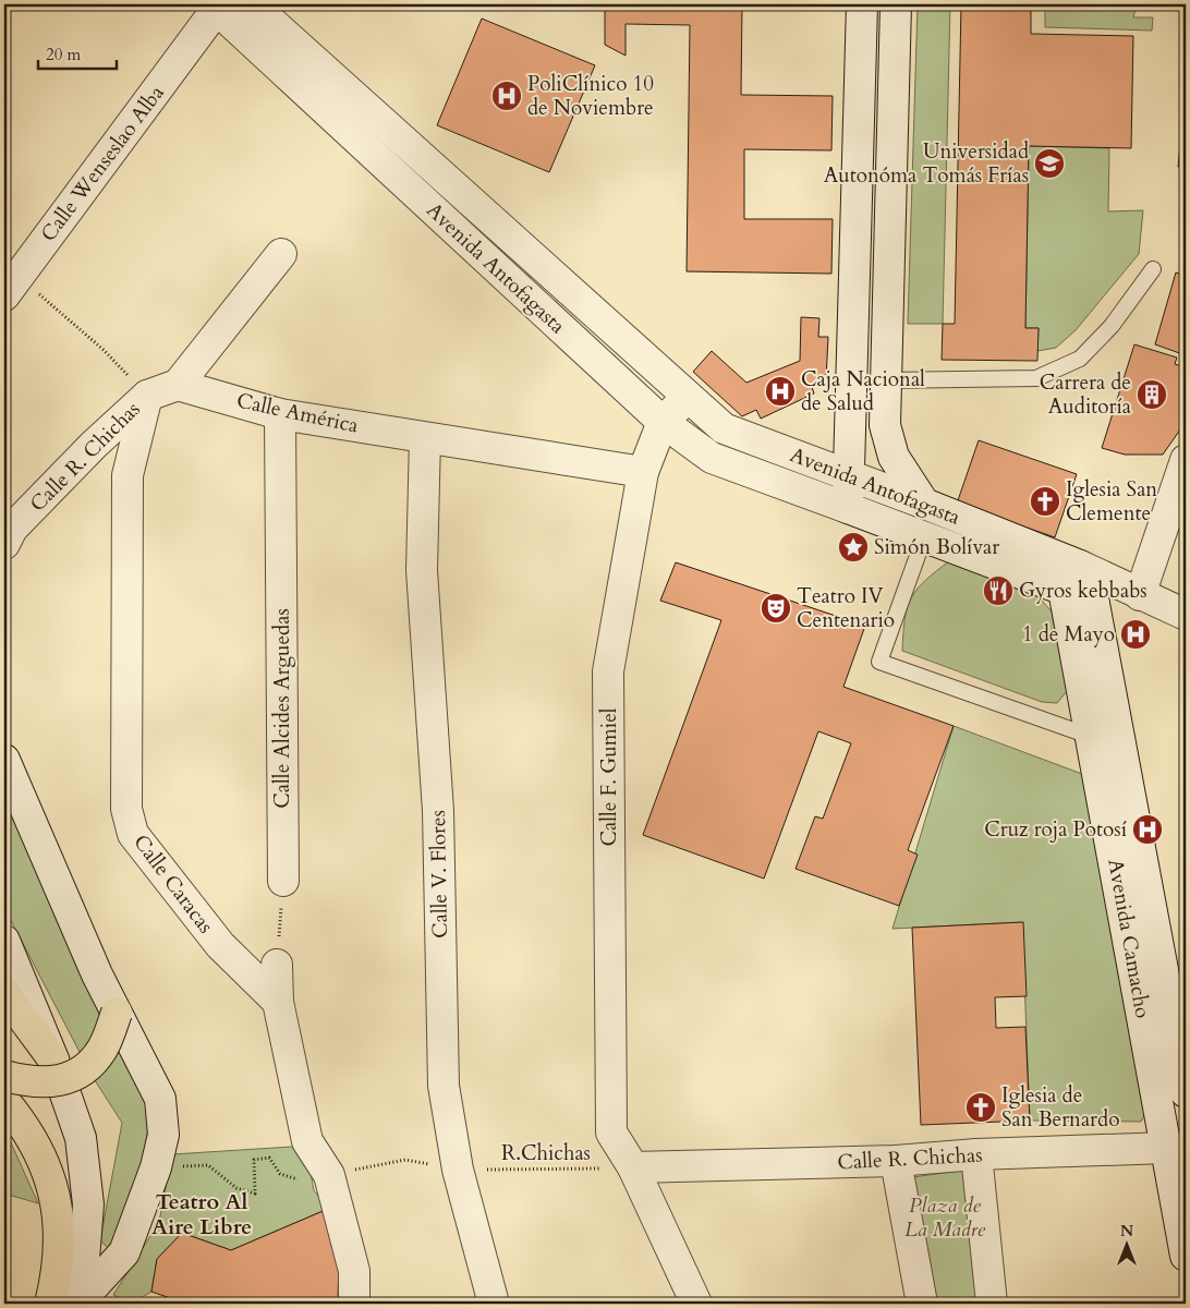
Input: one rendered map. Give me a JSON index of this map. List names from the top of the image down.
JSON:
{
  "streets": {
    "street": [
      "Calle Wenseslao Alba",
      "Avenida Antofagasta",
      "Calle América",
      "Calle R. Chichas",
      "Calle Alcides Arguedas",
      "Calle F. Gumiel",
      "Calle V. Flores",
      "Calle Caracas",
      "Avenida Camacho"
    ],
    "path": ["R.Chichas"]
  },
  "crossings": [
    ["Calle Wenseslao Alba", "Avenida Antofagasta"],
    ["Avenida Antofagasta", "Calle F. Gumiel"],
    ["Avenida Antofagasta", "Avenida Camacho"],
    ["Calle América", "Calle Alcides Arguedas"],
    ["Calle América", "Calle F. Gumiel"],
    ["Calle América", "Calle V. Flores"],
    ["Calle R. Chichas", "Calle F. Gumiel"],
    ["Calle R. Chichas", "Calle Caracas"],
    ["Calle R. Chichas", "Avenida Camacho"],
    ["Calle R. Chichas", "R.Chichas"],
    ["Calle F. Gumiel", "R.Chichas"],
    ["Calle V. Flores", "R.Chichas"]
  ],
  "districts": ["Teatro Al Aire Libre"],
  "parks": ["Plaza de La Madre"],
  "places": {
    "hospital": [
      "PoliClínico 10 de Noviembre",
      "Caja Nacional de Salud",
      "1 de Mayo",
      "Cruz roja Potosí"
    ],
    "school or university": ["Universidad Autonóma Tomás Frías"],
    "building": ["Carrera de Auditoría"],
    "church": ["Iglesia San Clemente", "Iglesia de San Bernardo"],
    "place": ["Simón Bolívar"],
    "restaurant": ["Gyros kebbabs"],
    "theatre": ["Teatro IV Centenario"]
  },
  "scale_bar": "20 m",
  "north": "top"
}
